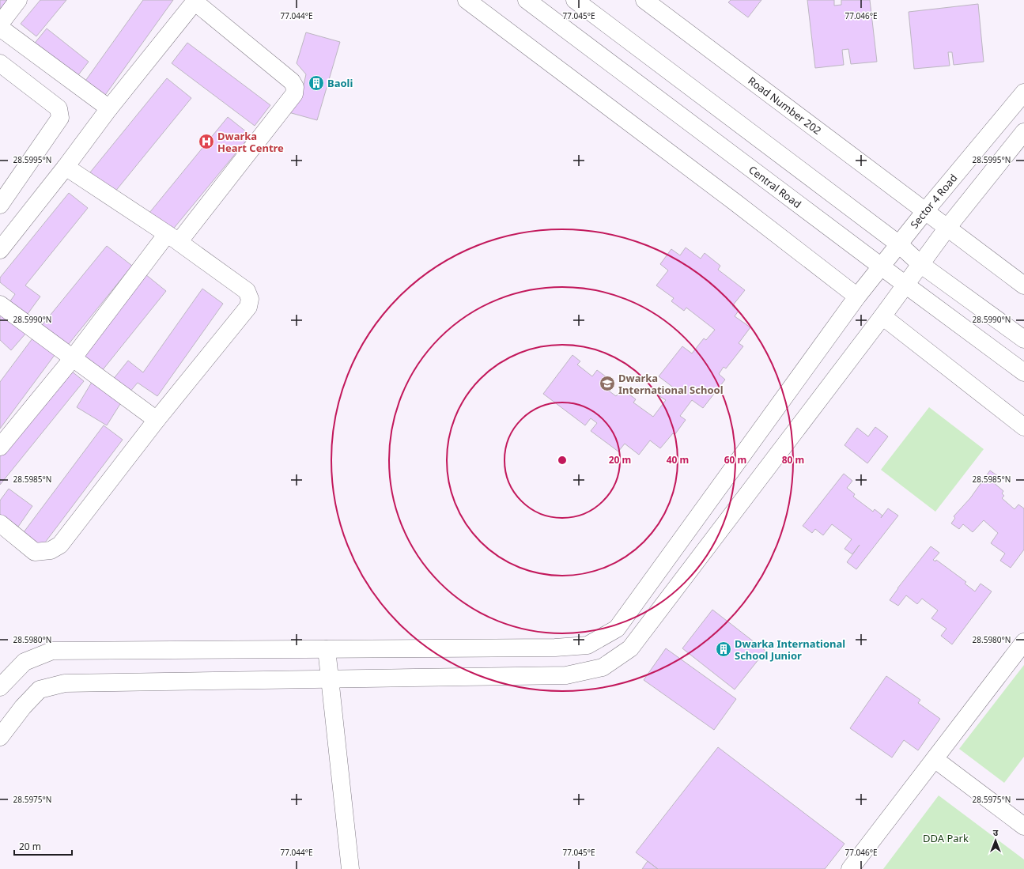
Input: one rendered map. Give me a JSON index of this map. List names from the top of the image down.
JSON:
{
  "streets": {
    "street": ["Road Number 202", "Central Road", "Sector 4 Road"]
  },
  "crossings": [
    ["Road Number 202", "Sector 4 Road"],
    ["Central Road", "Sector 4 Road"]
  ],
  "parks": ["DDA Park"],
  "places": {
    "building": ["Baoli", "Dwarka International School Junior"],
    "hospital": ["Dwarka Heart Centre"],
    "school or university": ["Dwarka International School"]
  },
  "scale_bar": "20 m",
  "north": "top",
  "coordinates": [
    "77.044°E",
    "77.045°E",
    "77.046°E",
    "28.5995°N",
    "28.5990°N",
    "28.5985°N",
    "28.5980°N",
    "28.5975°N"
  ],
  "rings": [
    "20 m",
    "40 m",
    "60 m",
    "80 m"
  ]
}
